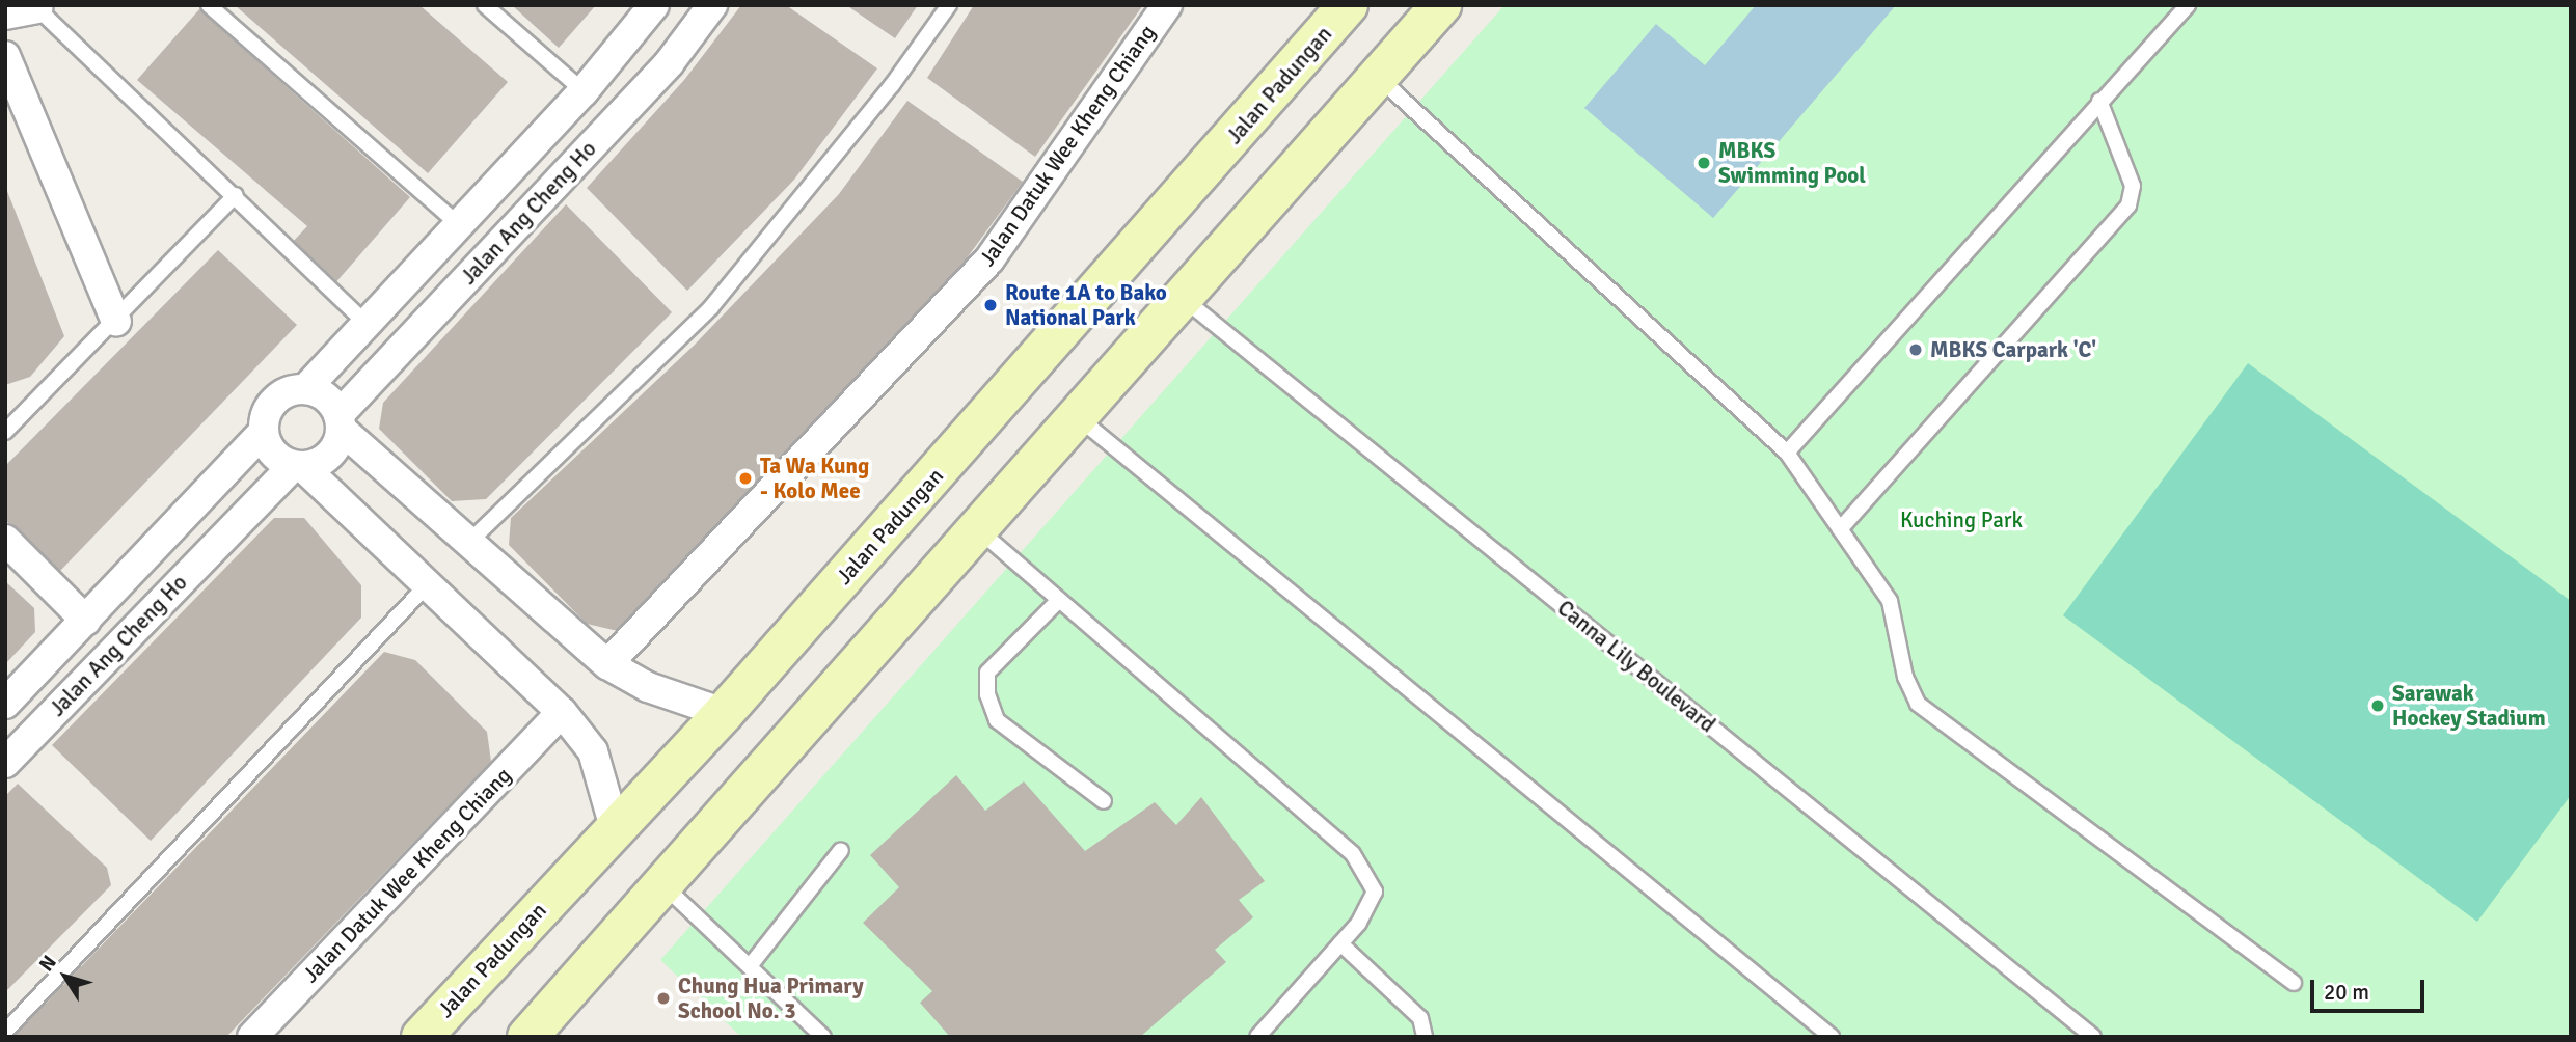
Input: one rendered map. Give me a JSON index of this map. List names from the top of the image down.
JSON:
{
  "streets": {
    "main road": ["Jalan Padungan"],
    "street": ["Jalan Datuk Wee Kheng Chiang", "Jalan Ang Cheng Ho"],
    "lane": ["Canna Lily Boulevard"]
  },
  "parks": ["Kuching Park"],
  "places": [
    "MBKS Swimming Pool",
    "Route 1A to Bako National Park",
    "MBKS Carpark 'C'",
    "Ta Wa Kung - Kolo Mee",
    "Sarawak Hockey Stadium",
    "Chung Hua Primary School No. 3"
  ],
  "scale_bar": "20 m",
  "north": "top left"
}
